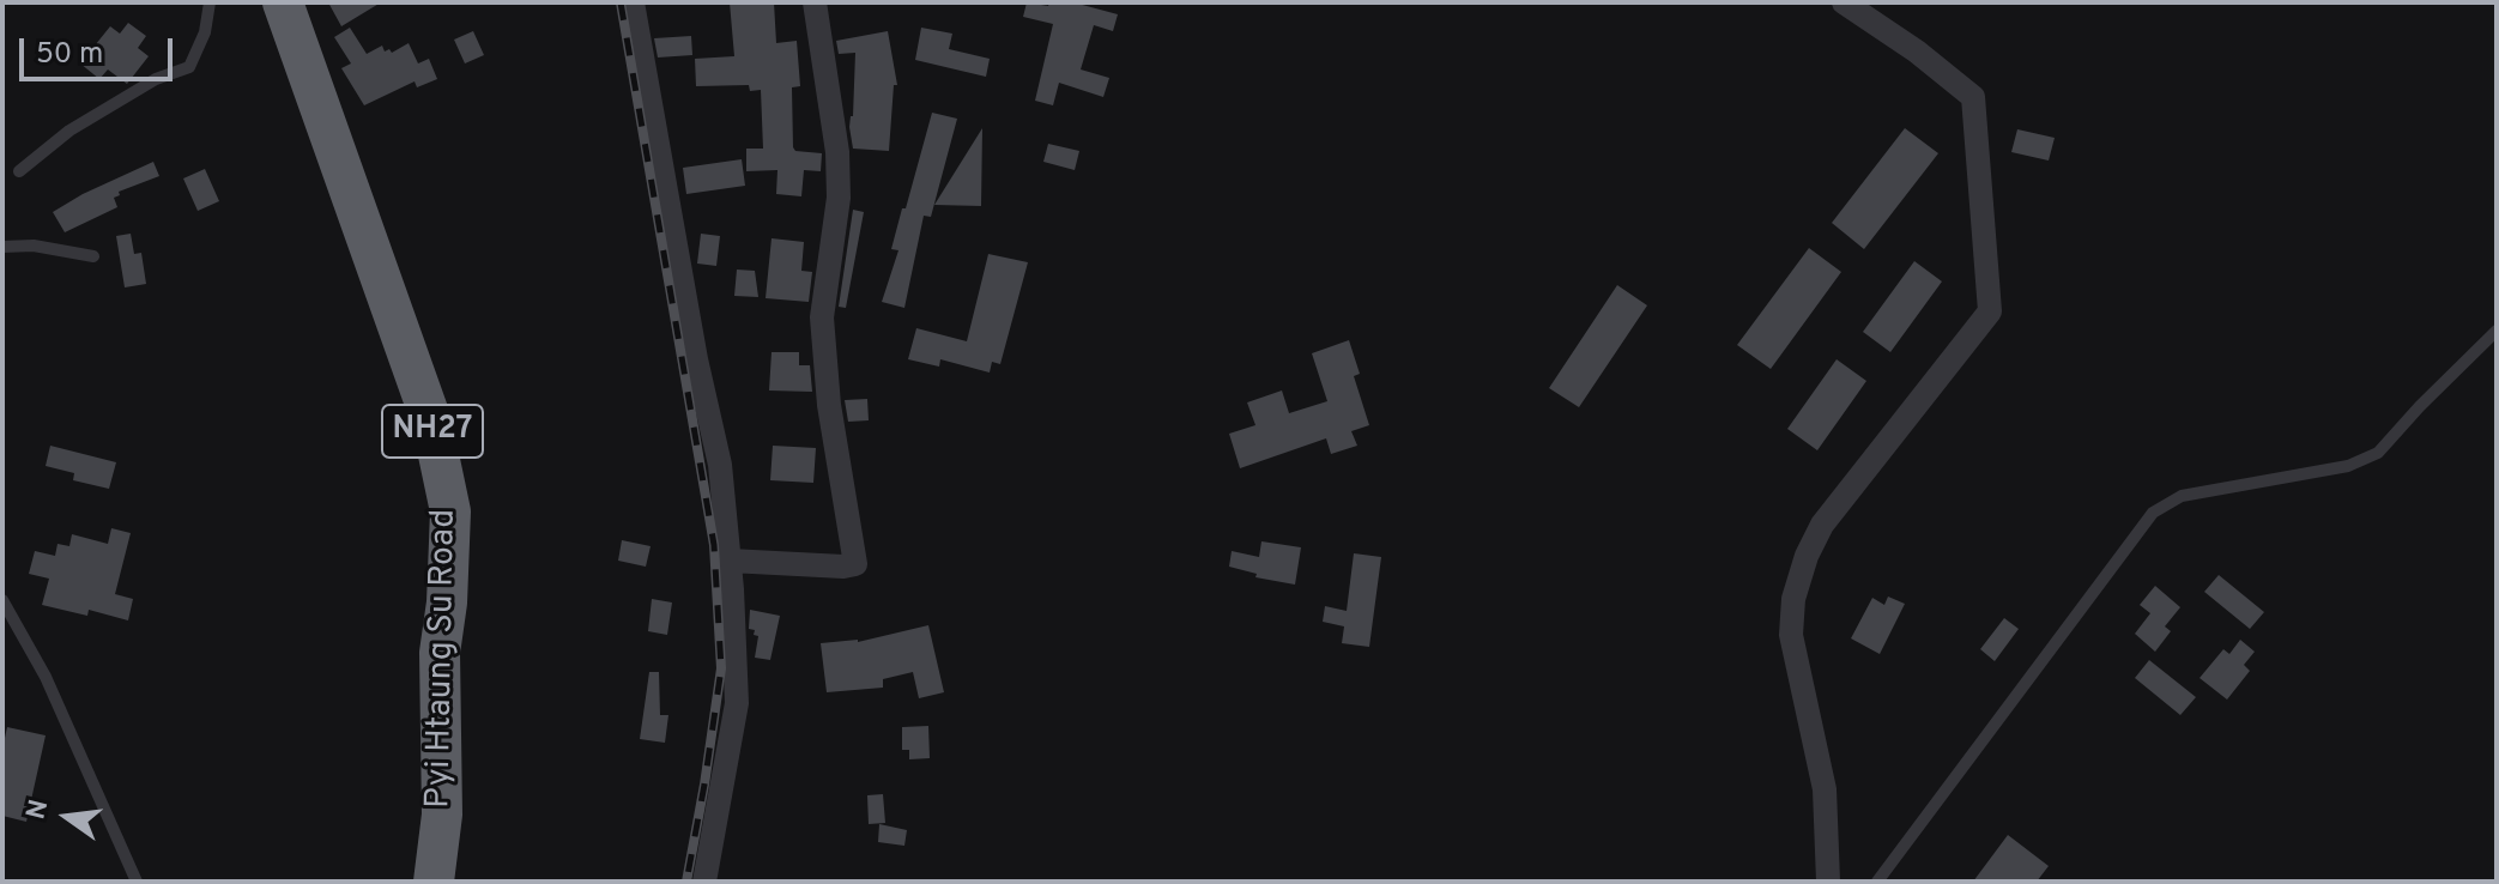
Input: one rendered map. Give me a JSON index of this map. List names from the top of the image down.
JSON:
{
  "streets": {
    "highway": ["NH27", "Pyi Htaung Su Road"]
  },
  "scale_bar": "50 m",
  "north": "left"
}
